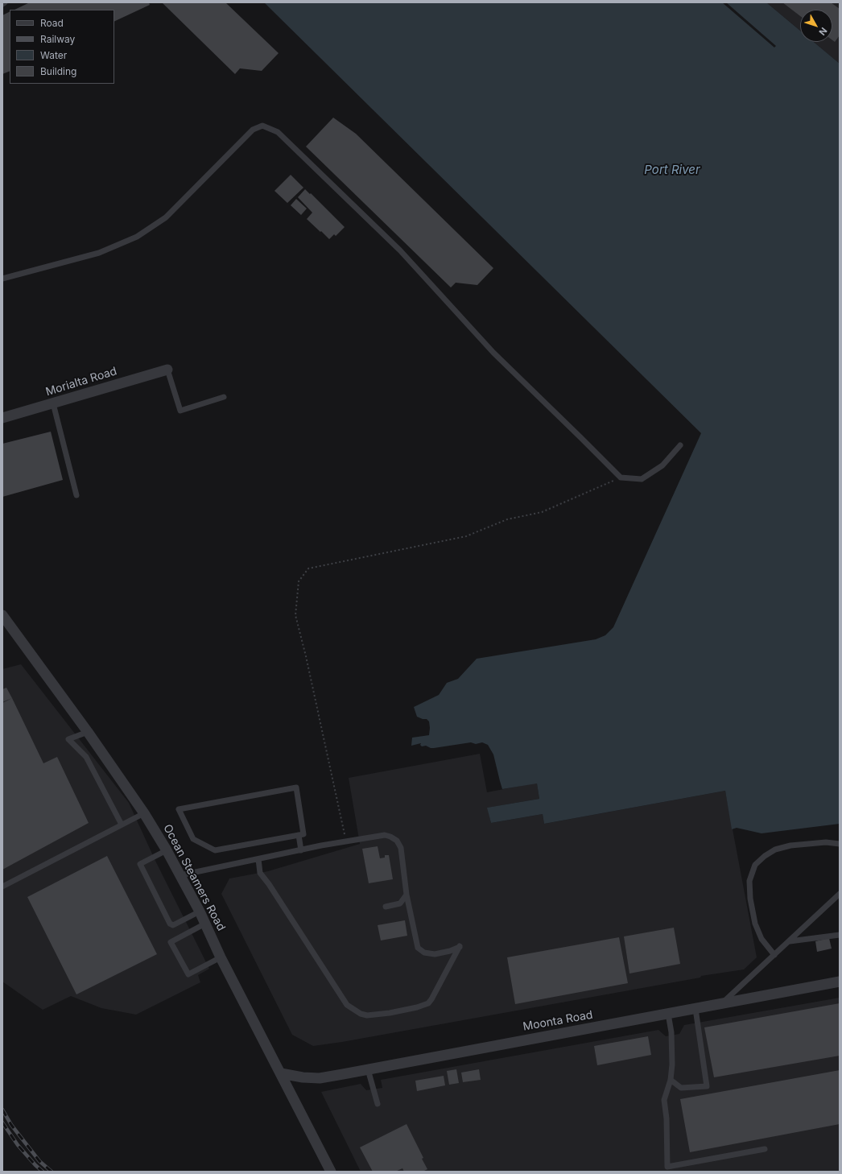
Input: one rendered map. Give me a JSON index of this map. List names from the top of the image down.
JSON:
{
  "streets": {
    "street": ["Morialta Road", "Ocean Steamers Road", "Moonta Road"]
  },
  "crossings": [
    ["Ocean Steamers Road", "Moonta Road"]
  ],
  "water": ["Port River"],
  "legend": [
    "Road",
    "Railway",
    "Water",
    "Building"
  ],
  "north": "bottom right"
}
